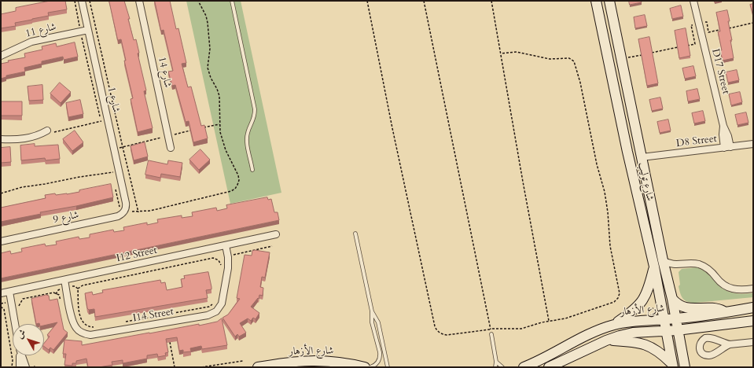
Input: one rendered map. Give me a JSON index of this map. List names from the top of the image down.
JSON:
{
  "streets": {
    "street": [
      "شارع 11",
      "D17 Street",
      "شارع 14",
      "شارع 1",
      "D8 Street",
      "شارع توليب",
      "شارع 9",
      "I12 Street",
      "شارع الأزهار",
      "I14 Street"
    ]
  },
  "crossings": [
    ["شارع 11", "شارع 1"],
    ["D17 Street", "D8 Street"],
    ["شارع 1", "شارع 9"],
    ["D8 Street", "شارع توليب"],
    ["شارع توليب", "شارع الأزهار"],
    ["I12 Street", "I14 Street"]
  ],
  "north": "top left"
}
